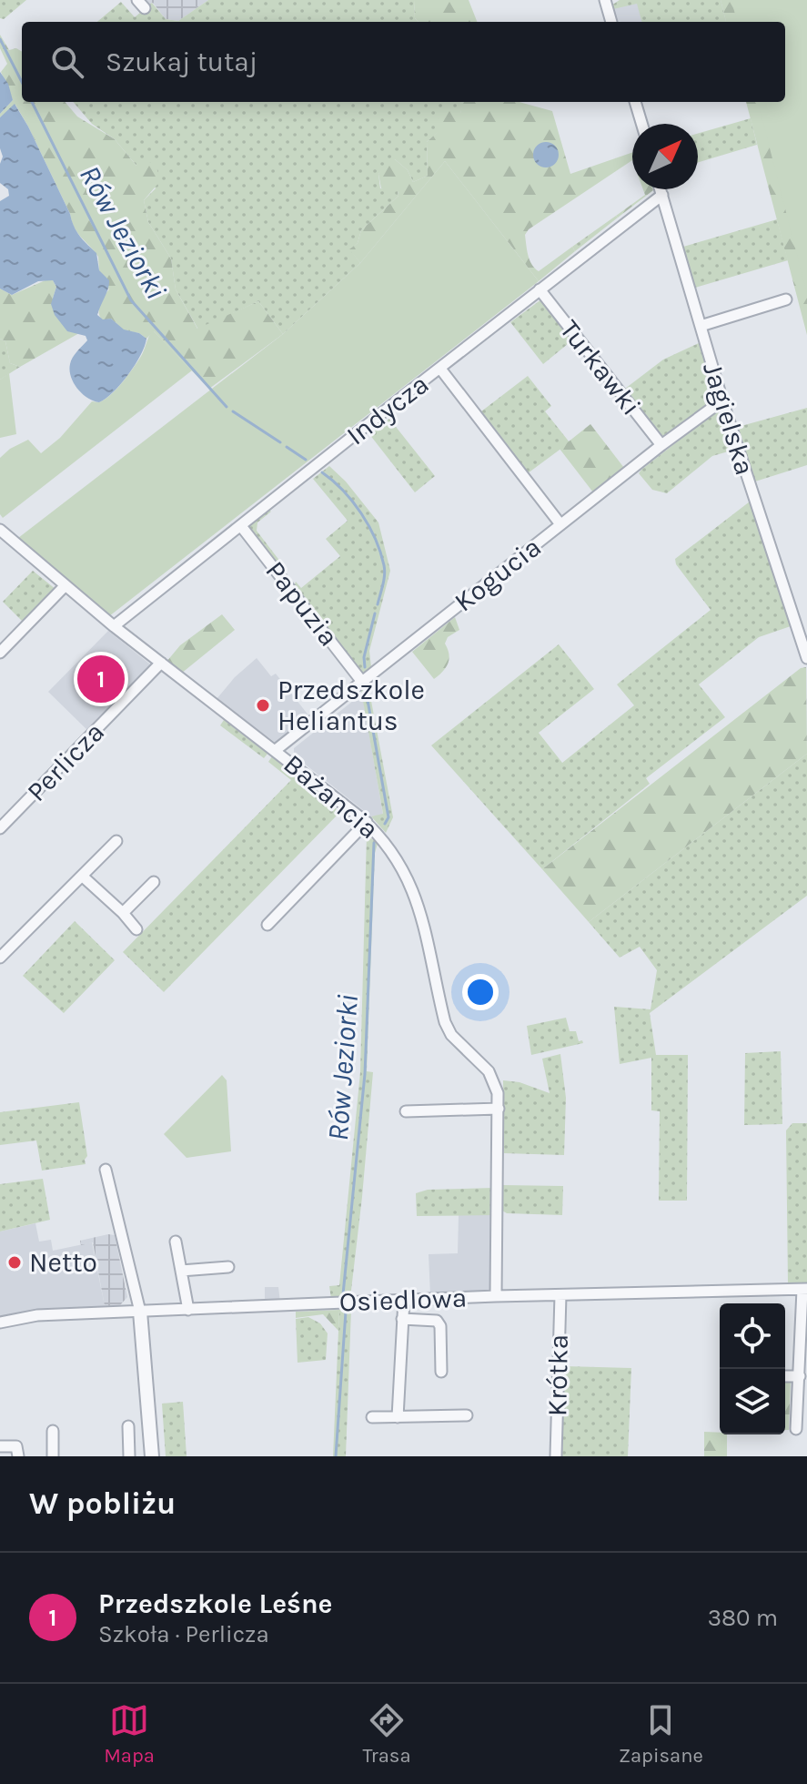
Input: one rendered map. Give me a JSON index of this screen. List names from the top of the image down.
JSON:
{
  "streets": {
    "street": [
      "Turkawki",
      "Indycza",
      "Jagielska",
      "Kogucia",
      "Papuzia",
      "Perlicza",
      "Bażancia",
      "Osiedlowa",
      "Krótka"
    ]
  },
  "crossings": [
    ["Turkawki", "Indycza"],
    ["Turkawki", "Kogucia"],
    ["Indycza", "Jagielska"],
    ["Indycza", "Papuzia"],
    ["Indycza", "Bażancia"],
    ["Jagielska", "Kogucia"],
    ["Kogucia", "Papuzia"],
    ["Kogucia", "Bażancia"],
    ["Perlicza", "Bażancia"],
    ["Bażancia", "Osiedlowa"],
    ["Osiedlowa", "Krótka"]
  ],
  "water": ["Rów Jeziorki"],
  "places": ["Przedszkole Heliantus", "Netto"],
  "north": "top right",
  "page": {
    "search": "Szukaj tutaj",
    "pins": "1",
    "heading": "W pobliżu",
    "list": [
      {
        "mark": "1",
        "name": "Przedszkole Leśne",
        "note": "Szkoła · Perlicza",
        "value": "380 m"
      }
    ],
    "nav": ["Mapa", "Trasa", "Zapisane"]
  }
}
